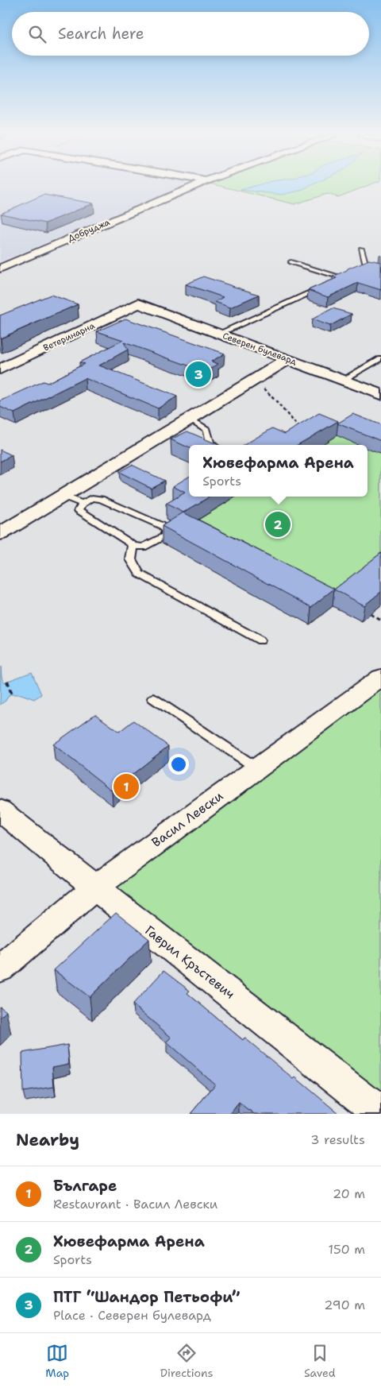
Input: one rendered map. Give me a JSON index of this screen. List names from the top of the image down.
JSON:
{
  "streets": {
    "street": [
      "Добруджа",
      "Ветеринарна",
      "Северен булевард",
      "Васил Левски",
      "Гаврил Кръстевич"
    ]
  },
  "crossings": [
    ["Ветеринарна", "Северен булевард"],
    ["Васил Левски", "Гаврил Кръстевич"]
  ],
  "page": {
    "search": "Search here",
    "pins": ["3", "2", "1"],
    "popup": ["Хювефарма Арена", "Sports"],
    "heading": ["Nearby", "3 results"],
    "list": [
      {
        "mark": "1",
        "name": "Българе",
        "note": "Restaurant · Васил Левски",
        "value": "20 m"
      },
      {
        "mark": "2",
        "name": "Хювефарма Арена",
        "note": "Sports",
        "value": "150 m"
      },
      {
        "mark": "3",
        "name": "ПТГ “Шандор Петьофи”",
        "note": "Place · Северен булевард",
        "value": "290 m"
      }
    ],
    "nav": ["Map", "Directions", "Saved"]
  }
}
